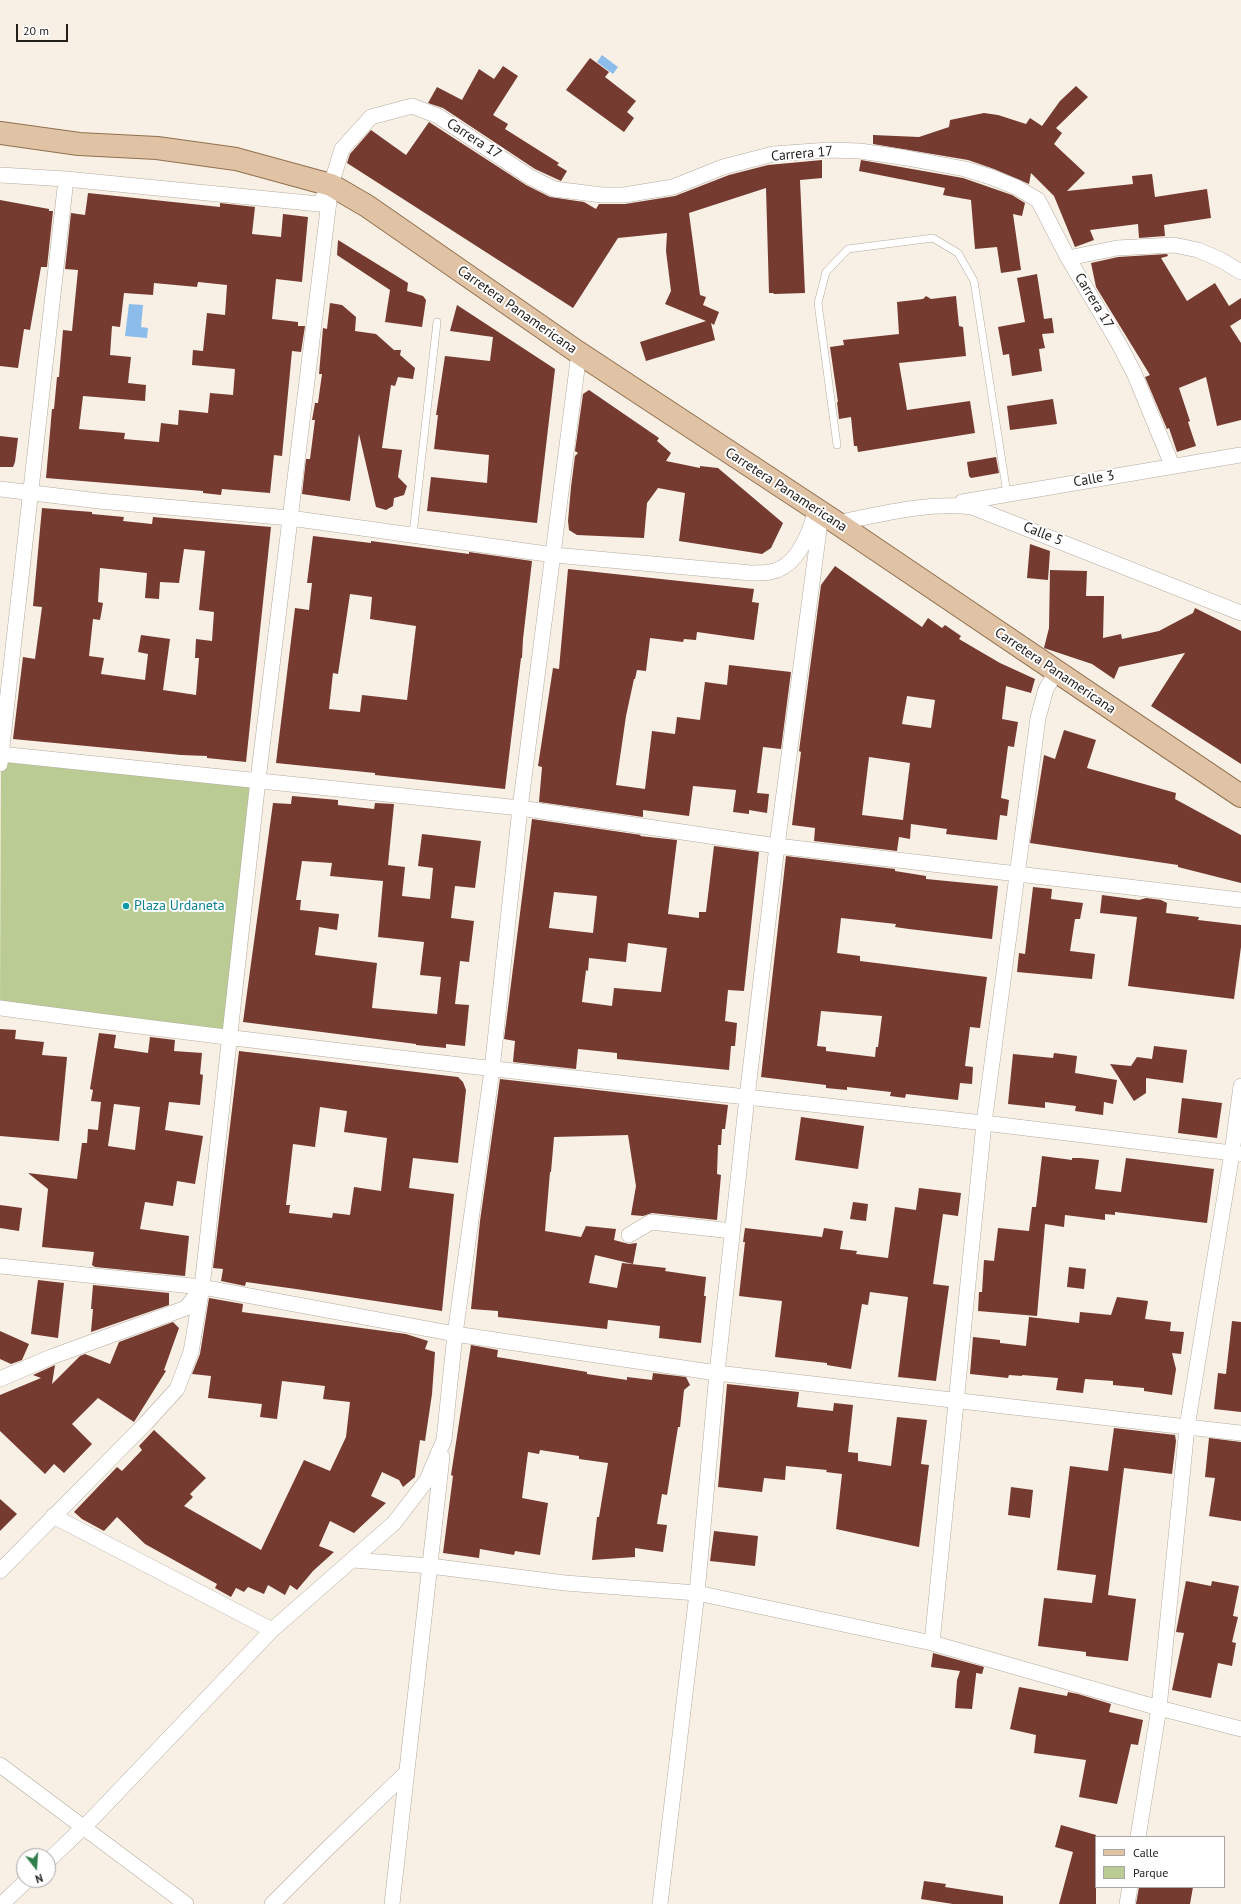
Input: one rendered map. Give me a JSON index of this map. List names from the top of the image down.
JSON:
{
  "streets": {
    "main road": ["Carretera Panamericana"],
    "street": ["Carrera 17", "Calle 3", "Calle 5"]
  },
  "crossings": [
    ["Carrera 17", "Carretera Panamericana"],
    ["Carrera 17", "Calle 3"],
    ["Carretera Panamericana", "Calle 5"],
    ["Calle 3", "Calle 5"]
  ],
  "places": ["Plaza Urdaneta"],
  "legend": ["Calle", "Parque"],
  "scale_bar": "20 m",
  "north": "bottom"
}
